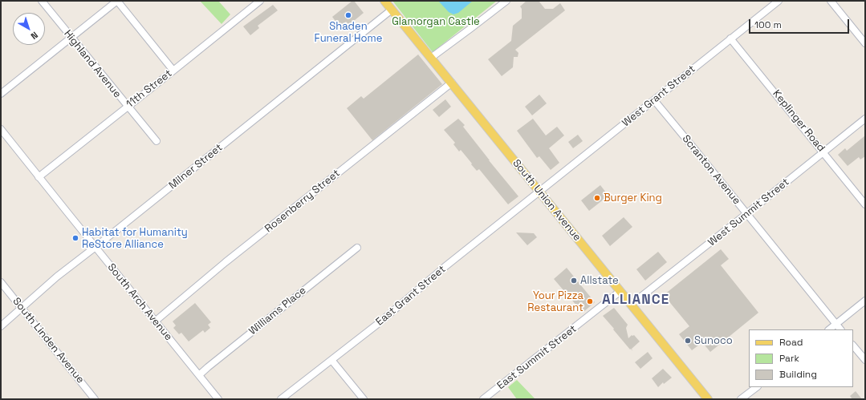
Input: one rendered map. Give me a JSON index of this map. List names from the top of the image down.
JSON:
{
  "streets": {
    "main road": ["South Union Avenue"],
    "street": [
      "Highland Avenue",
      "11th Street",
      "West Grant Street",
      "Keplinger Road",
      "Milner Street",
      "Scranton Avenue",
      "Rosenberry Street",
      "West Summit Street",
      "East Grant Street",
      "South Arch Avenue",
      "Williams Place",
      "South Linden Avenue",
      "East Summit Street"
    ]
  },
  "crossings": [
    ["Highland Avenue", "11th Street"],
    ["11th Street", "South Arch Avenue"],
    ["West Grant Street", "Keplinger Road"],
    ["West Grant Street", "Scranton Avenue"],
    ["West Grant Street", "South Union Avenue"],
    ["West Grant Street", "East Grant Street"],
    ["Keplinger Road", "West Summit Street"],
    ["Milner Street", "South Union Avenue"],
    ["Milner Street", "South Arch Avenue"],
    ["Milner Street", "South Linden Avenue"],
    ["Scranton Avenue", "West Summit Street"],
    ["South Union Avenue", "Rosenberry Street"],
    ["South Union Avenue", "West Summit Street"],
    ["South Union Avenue", "East Grant Street"],
    ["South Union Avenue", "East Summit Street"],
    ["Rosenberry Street", "South Arch Avenue"],
    ["South Arch Avenue", "Williams Place"]
  ],
  "districts": ["ALLIANCE"],
  "parks": ["Glamorgan Castle"],
  "places": [
    "Shaden Funeral Home",
    "Burger King",
    "Habitat for Humanity ReStore Alliance",
    "Allstate",
    "Your Pizza Restaurant",
    "Sunoco"
  ],
  "legend": ["Road", "Park", "Building"],
  "scale_bar": "100 m",
  "north": "bottom right"
}
